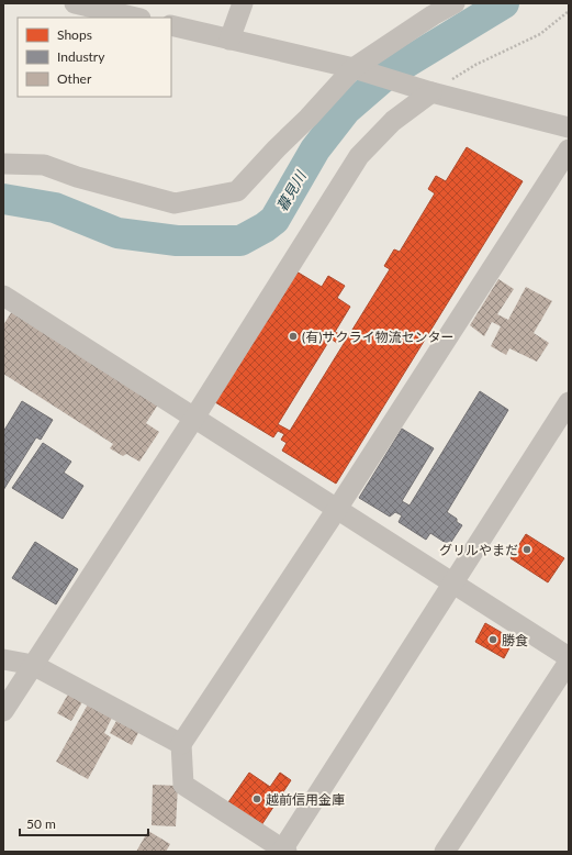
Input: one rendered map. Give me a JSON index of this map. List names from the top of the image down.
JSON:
{
  "water": ["暮見川"],
  "places": [
    "(有)サクライ物流センター",
    "グリルやまだ",
    "勝食",
    "越前信用金庫"
  ],
  "legend": ["Shops", "Industry", "Other"],
  "scale_bar": "50 m"
}
